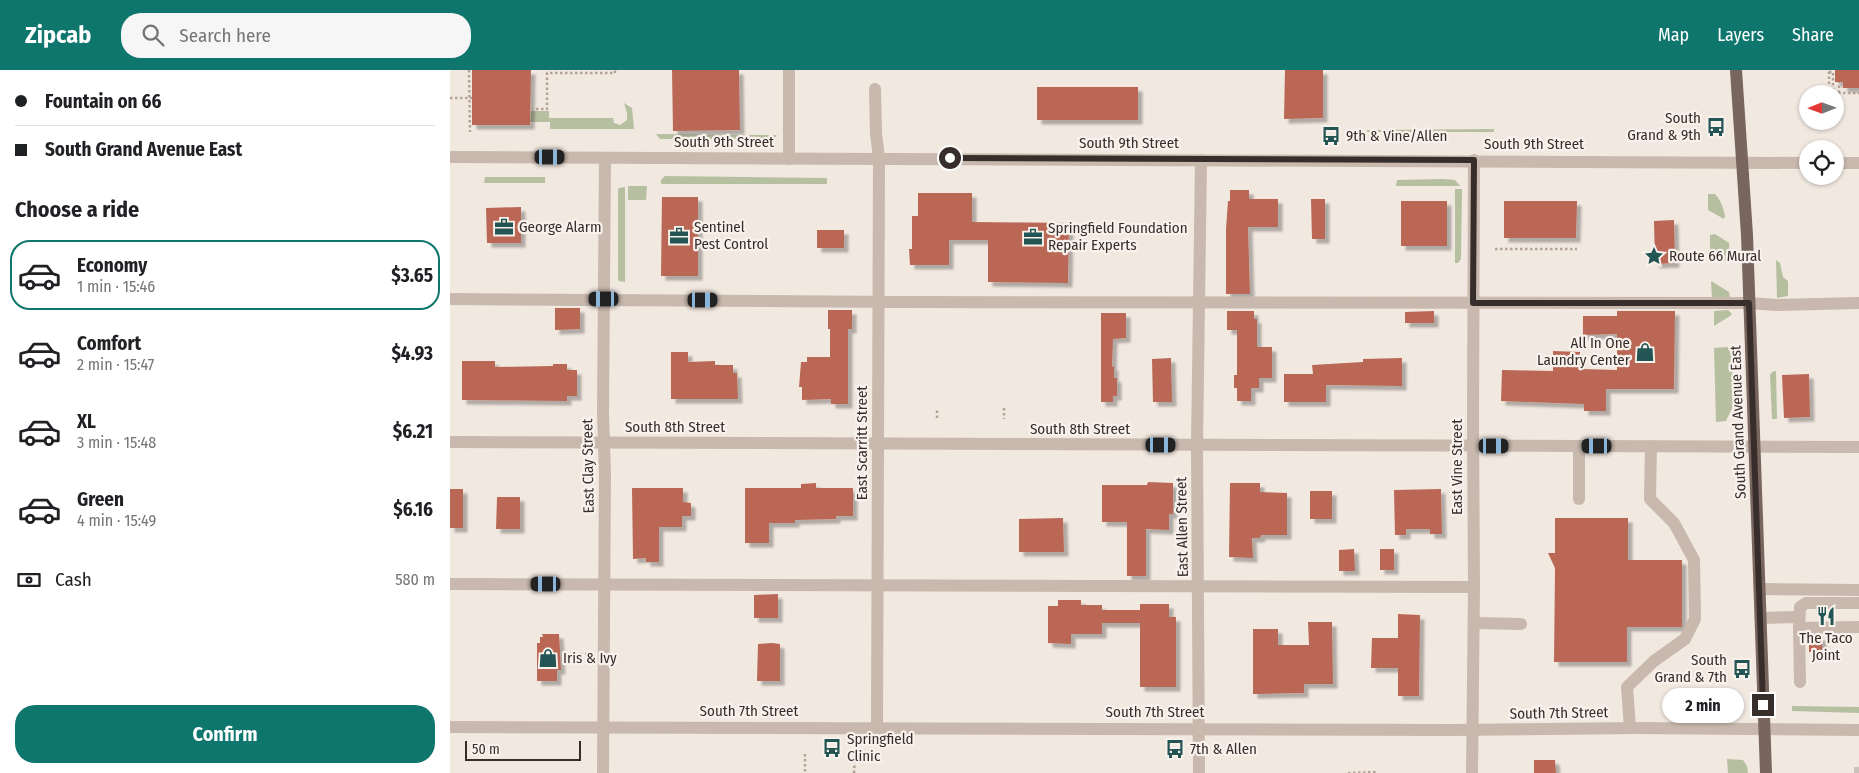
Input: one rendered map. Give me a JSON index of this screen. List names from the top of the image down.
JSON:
{
  "streets": {
    "main road": ["South Grand Avenue East"],
    "street": [
      "South 9th Street",
      "South 8th Street",
      "East Scarritt Street",
      "East Clay Street",
      "East Vine Street",
      "East Allen Street",
      "South 7th Street"
    ]
  },
  "crossings": [
    ["South 9th Street", "South Grand Avenue East"],
    ["South 9th Street", "East Scarritt Street"],
    ["South 9th Street", "East Clay Street"],
    ["South 9th Street", "East Vine Street"],
    ["South 9th Street", "East Allen Street"],
    ["South Grand Avenue East", "South 8th Street"],
    ["South Grand Avenue East", "South 7th Street"],
    ["South 8th Street", "East Scarritt Street"],
    ["South 8th Street", "East Clay Street"],
    ["South 8th Street", "East Vine Street"],
    ["South 8th Street", "East Allen Street"],
    ["East Scarritt Street", "South 7th Street"],
    ["East Clay Street", "South 7th Street"],
    ["East Vine Street", "South 7th Street"],
    ["East Allen Street", "South 7th Street"]
  ],
  "places": {
    "bus stop": [
      "South Grand & 9th",
      "9th & Vine/Allen",
      "South Grand & 7th",
      "Springfield Clinic",
      "7th & Allen"
    ],
    "office": ["George Alarm", "Sentinel Pest Control", "Springfield Foundation Repair Experts"],
    "place": ["Route 66 Mural"],
    "shop": ["All In One Laundry Center", "Iris & Ivy"],
    "restaurant": ["The Taco Joint"]
  },
  "scale_bar": "50 m",
  "north": "left",
  "page": {
    "header": "Zipcab",
    "search": "Search here",
    "nav": ["Map", "Layers", "Share"],
    "banner": ["Fountain on 66", "South Grand Avenue East"],
    "heading": "Choose a ride",
    "list": [
      {
        "name": "Economy",
        "note": "1 min · 15:46",
        "value": "$3.65"
      },
      {
        "name": "Comfort",
        "note": "2 min · 15:47",
        "value": "$4.93"
      },
      {
        "name": "XL",
        "note": "3 min · 15:48",
        "value": "$6.21"
      },
      {
        "name": "Green",
        "note": "4 min · 15:49",
        "value": "$6.16"
      }
    ],
    "pay": ["Cash", "580 m"],
    "bubble": "2 min",
    "buttons": "Confirm",
    "scale": "50 m"
  }
}
